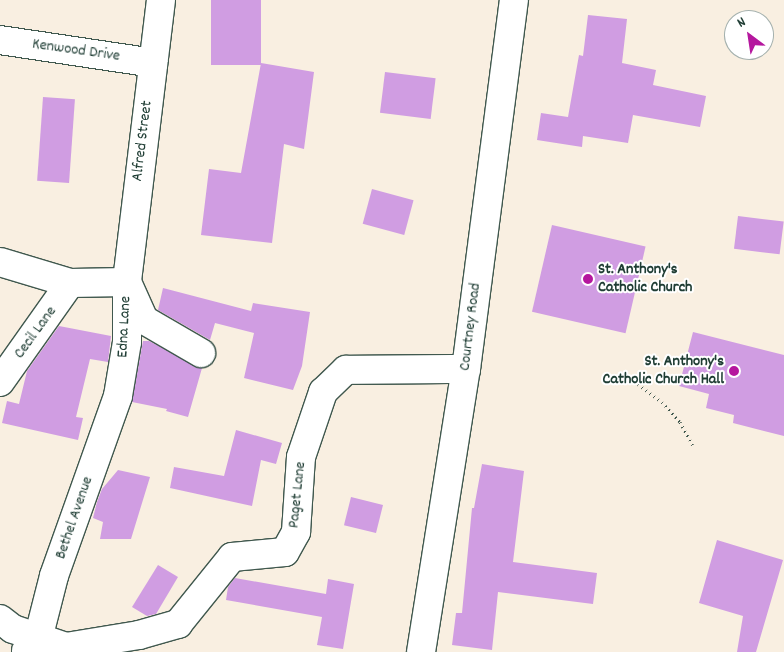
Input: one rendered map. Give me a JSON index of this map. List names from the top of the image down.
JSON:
{
  "streets": {
    "street": [
      "Kenwood Drive",
      "Alfred Street",
      "Edna Lane",
      "Courtney Road",
      "Cecil Lane",
      "Paget Lane",
      "Bethel Avenue"
    ]
  },
  "crossings": [
    ["Kenwood Drive", "Alfred Street"],
    ["Alfred Street", "Edna Lane"],
    ["Edna Lane", "Cecil Lane"],
    ["Edna Lane", "Bethel Avenue"],
    ["Courtney Road", "Paget Lane"],
    ["Paget Lane", "Bethel Avenue"]
  ],
  "places": ["St. Anthony's Catholic Church", "St. Anthony's Catholic Church Hall"],
  "north": "top left"
}
